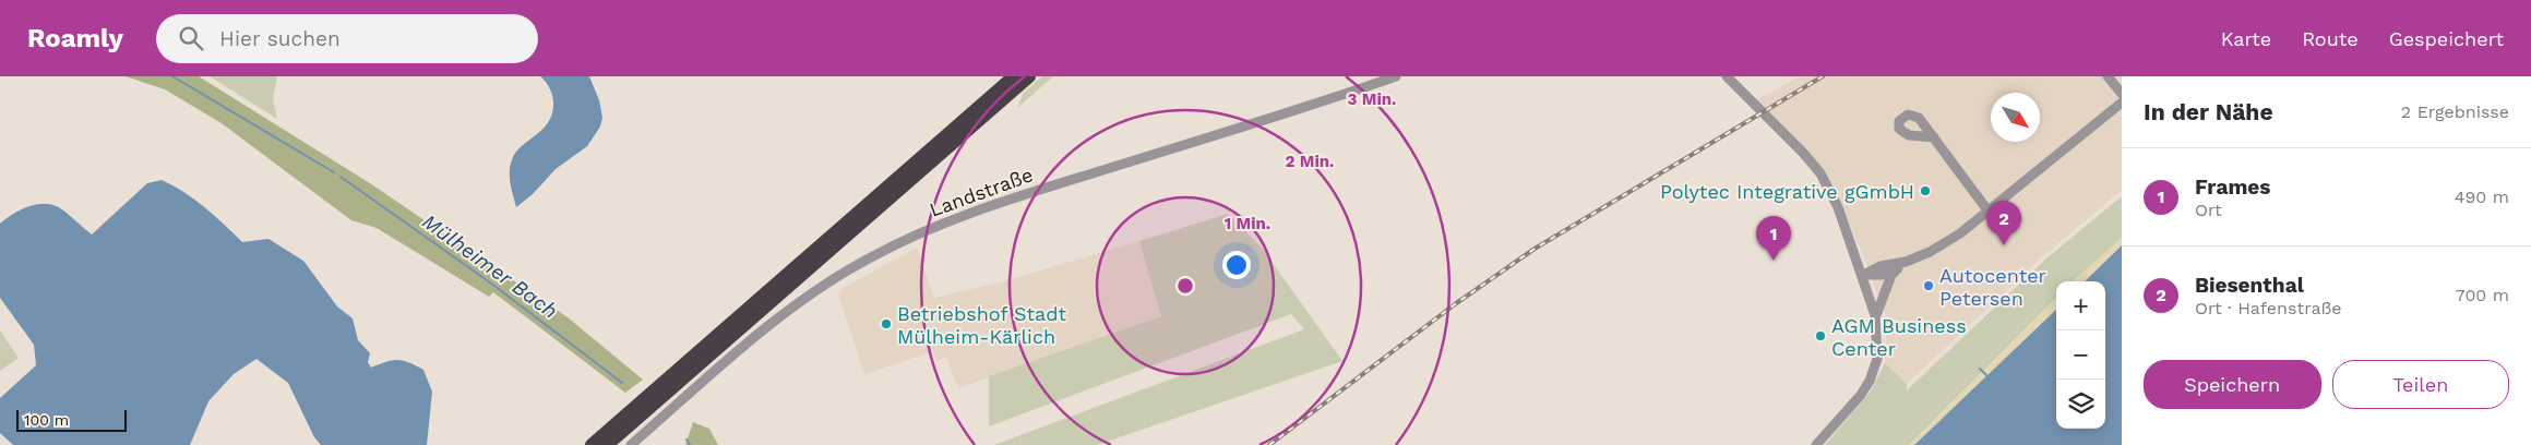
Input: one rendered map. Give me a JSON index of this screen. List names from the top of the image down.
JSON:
{
  "streets": {
    "street": ["Landstraße"]
  },
  "water": ["Mülheimer Bach"],
  "places": [
    "Polytec Integrative gGmbH",
    "Autocenter Petersen",
    "Betriebshof Stadt Mülheim-Kärlich",
    "AGM Business Center"
  ],
  "scale_bar": "100 m",
  "north": "bottom right",
  "page": {
    "header": "Roamly",
    "search": "Hier suchen",
    "nav": ["Karte", "Route", "Gespeichert"],
    "heading": ["In der Nähe", "2 Ergebnisse"],
    "list": [
      {
        "mark": "1",
        "name": "Frames",
        "note": "Ort",
        "value": "490 m"
      },
      {
        "mark": "2",
        "name": "Biesenthal",
        "note": "Ort · Hafenstraße",
        "value": "700 m"
      }
    ],
    "pins": ["2", "1"],
    "map_buttons": ["+", "−"],
    "buttons": ["Speichern", "Teilen"],
    "scale": "100 m"
  },
  "rings": ["3 Min.", "2 Min.", "1 Min."]
}
